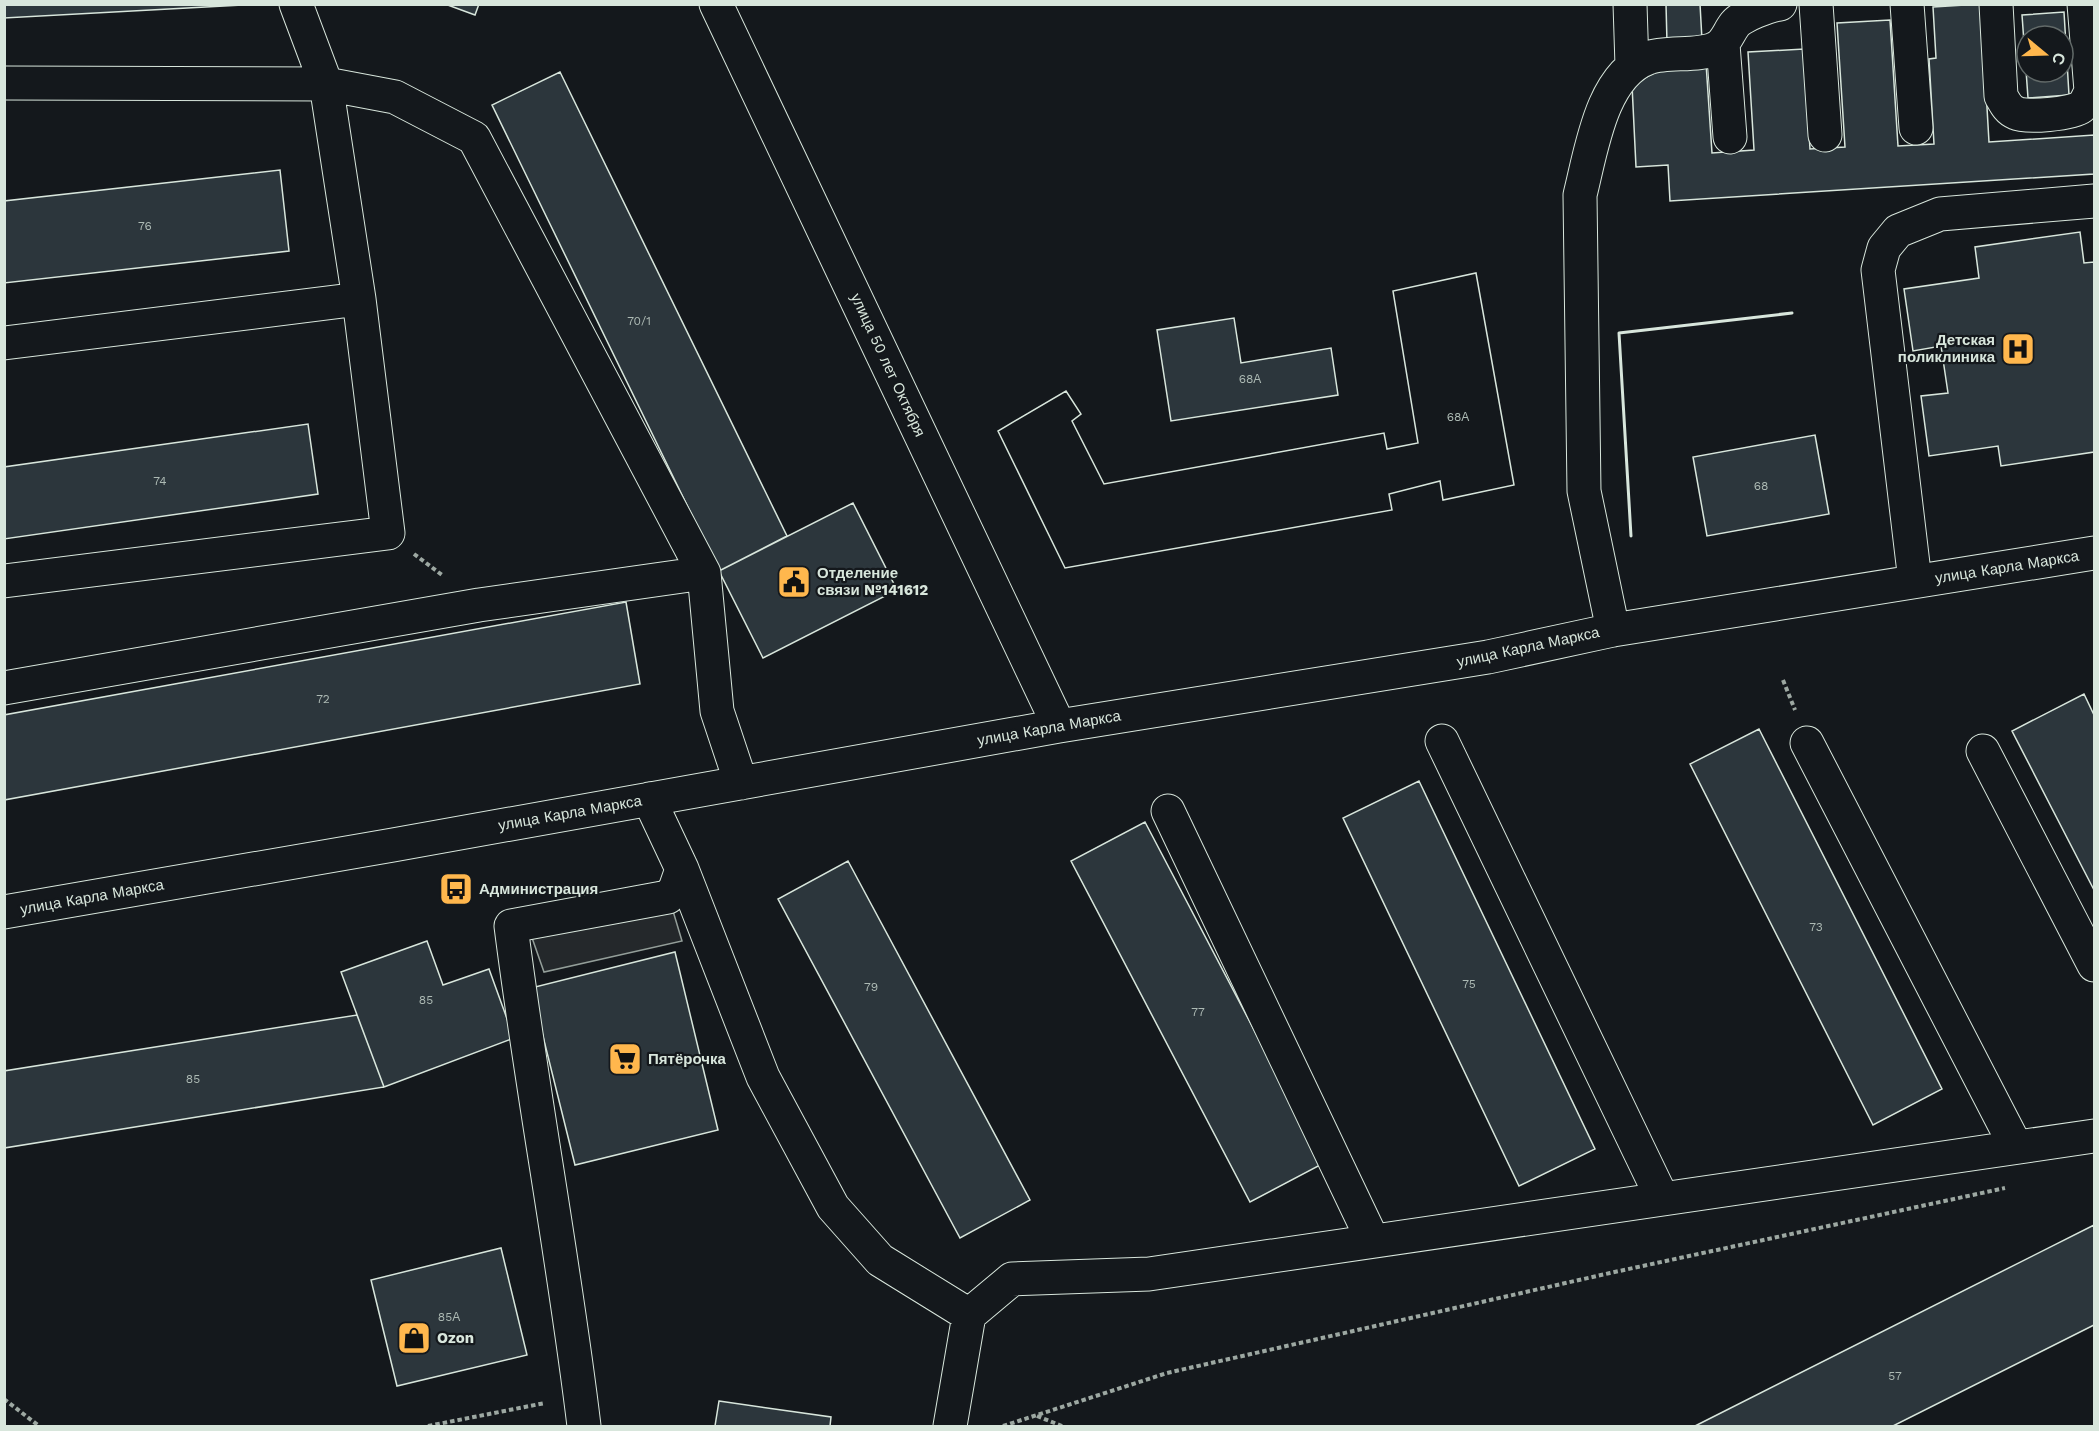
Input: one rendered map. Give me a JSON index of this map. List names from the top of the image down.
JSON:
{
  "streets": {
    "street": ["улица 50 лет Октября", "улица Карла Маркса"]
  },
  "crossings": [
    ["улица 50 лет Октября", "улица Карла Маркса"]
  ],
  "places": {
    "hospital": ["Детская поликлиника"],
    "public building": ["Отделение связи №141612"],
    "bus stop": ["Администрация"],
    "supermarket": ["Пятёрочка"],
    "shop": ["Ozon"]
  },
  "house_numbers": [
    "76",
    "70/1",
    "68А",
    "68А",
    "74",
    "68",
    "72",
    "73",
    "75",
    "79",
    "85",
    "77",
    "85",
    "85А",
    "57"
  ],
  "north": "right"
}
